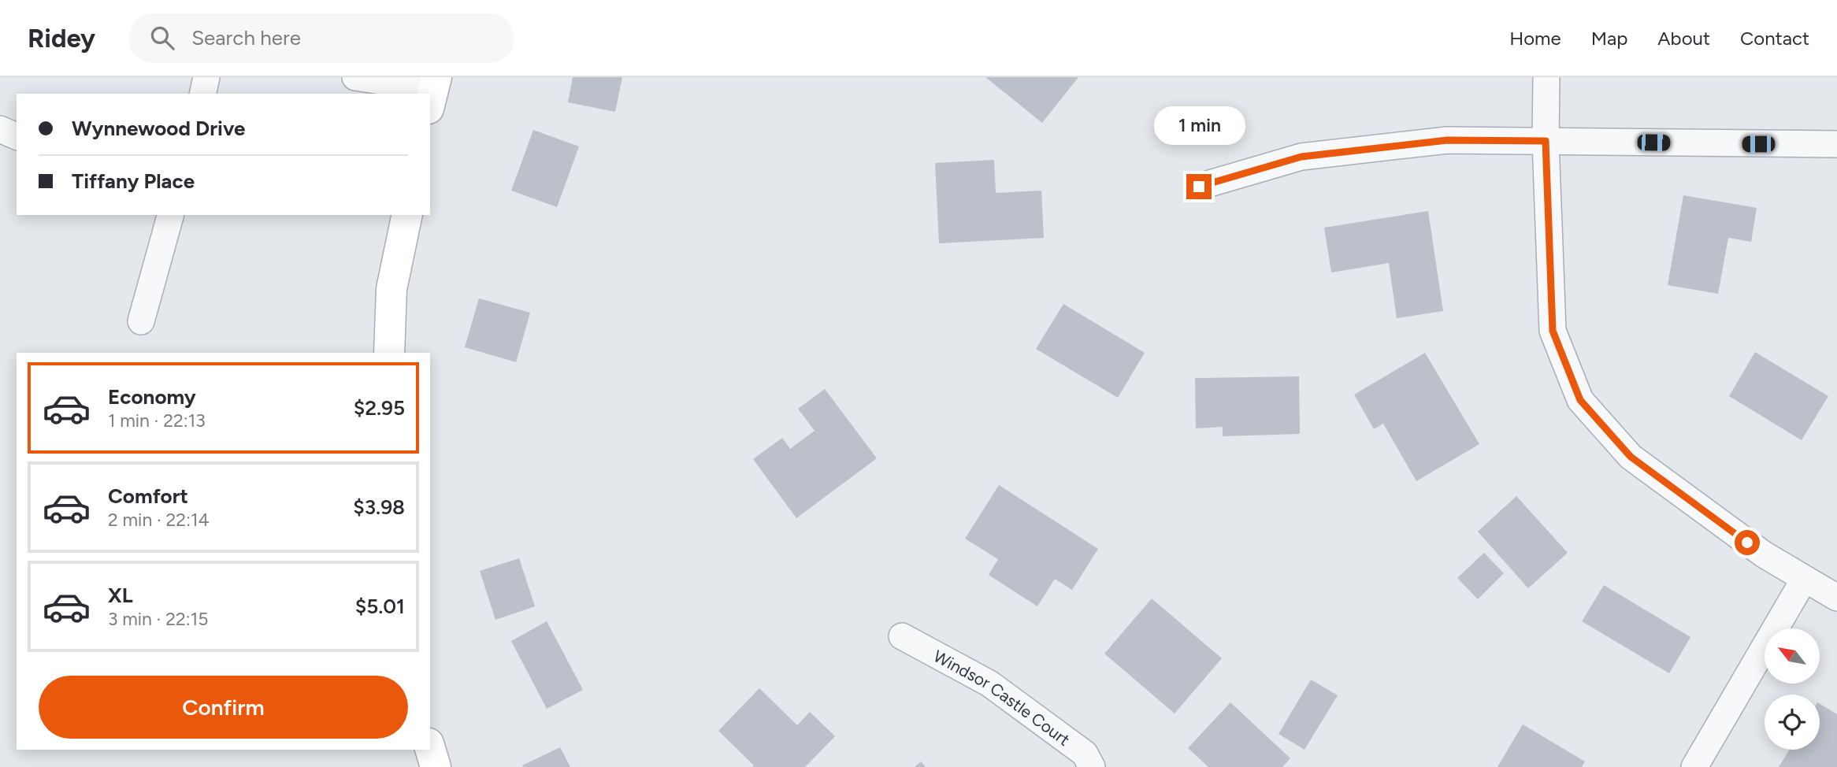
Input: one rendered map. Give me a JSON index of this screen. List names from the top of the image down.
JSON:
{
  "streets": {
    "street": ["Windsor Castle Court"]
  },
  "north": "top left",
  "page": {
    "header": "Ridey",
    "search": "Search here",
    "nav": [
      "Home",
      "Map",
      "About",
      "Contact"
    ],
    "banner": ["Wynnewood Drive", "Tiffany Place"],
    "bubble": "1 min",
    "list": [
      {
        "name": "Economy",
        "note": "1 min · 22:13",
        "value": "$2.95"
      },
      {
        "name": "Comfort",
        "note": "2 min · 22:14",
        "value": "$3.98"
      },
      {
        "name": "XL",
        "note": "3 min · 22:15",
        "value": "$5.01"
      }
    ],
    "buttons": "Confirm"
  }
}
